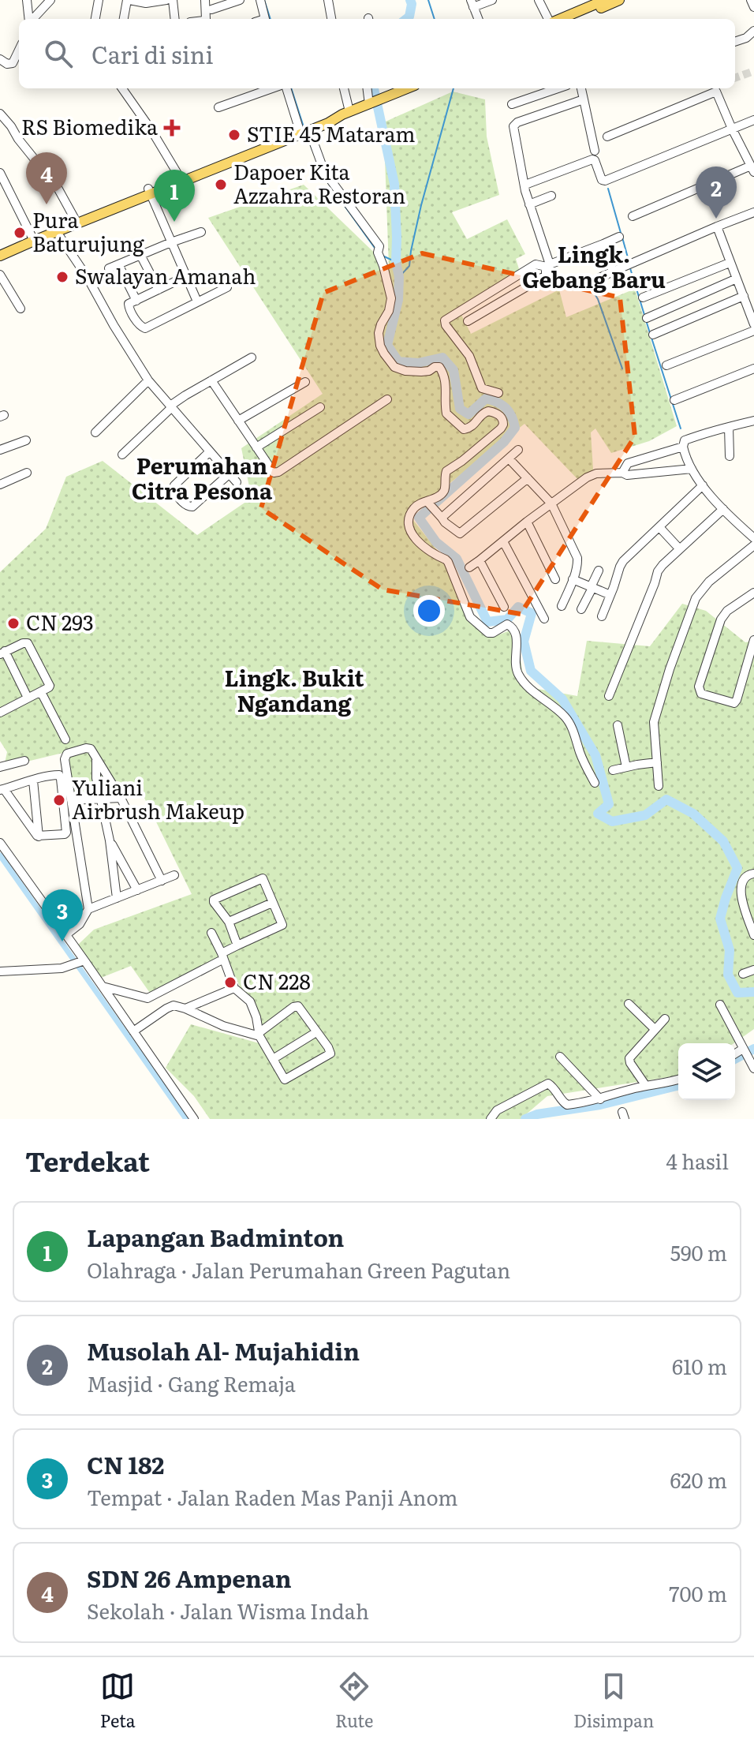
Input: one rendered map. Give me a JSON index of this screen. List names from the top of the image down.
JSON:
{
  "districts": ["Lingk. Gebang Baru", "Perumahan Citra Pesona", "Lingk. Bukit Ngandang"],
  "places": {
    "health": ["RS Biomedika"],
    "other": [
      "STIE 45 Mataram",
      "Dapoer Kita Azzahra Restoran",
      "Pura Baturujung",
      "Swalayan Amanah",
      "CN 293",
      "Yuliani Airbrush Makeup",
      "CN 228"
    ]
  },
  "page": {
    "search": "Cari di sini",
    "pins": [
      "4",
      "2",
      "1",
      "3"
    ],
    "heading": ["Terdekat", "4 hasil"],
    "list": [
      {
        "mark": "1",
        "name": "Lapangan Badminton",
        "note": "Olahraga · Jalan Perumahan Green Pagutan",
        "value": "590 m"
      },
      {
        "mark": "2",
        "name": "Musolah Al- Mujahidin",
        "note": "Masjid · Gang Remaja",
        "value": "610 m"
      },
      {
        "mark": "3",
        "name": "CN 182",
        "note": "Tempat · Jalan Raden Mas Panji Anom",
        "value": "620 m"
      },
      {
        "mark": "4",
        "name": "SDN 26 Ampenan",
        "note": "Sekolah · Jalan Wisma Indah",
        "value": "700 m"
      }
    ],
    "nav": ["Peta", "Rute", "Disimpan"]
  }
}
